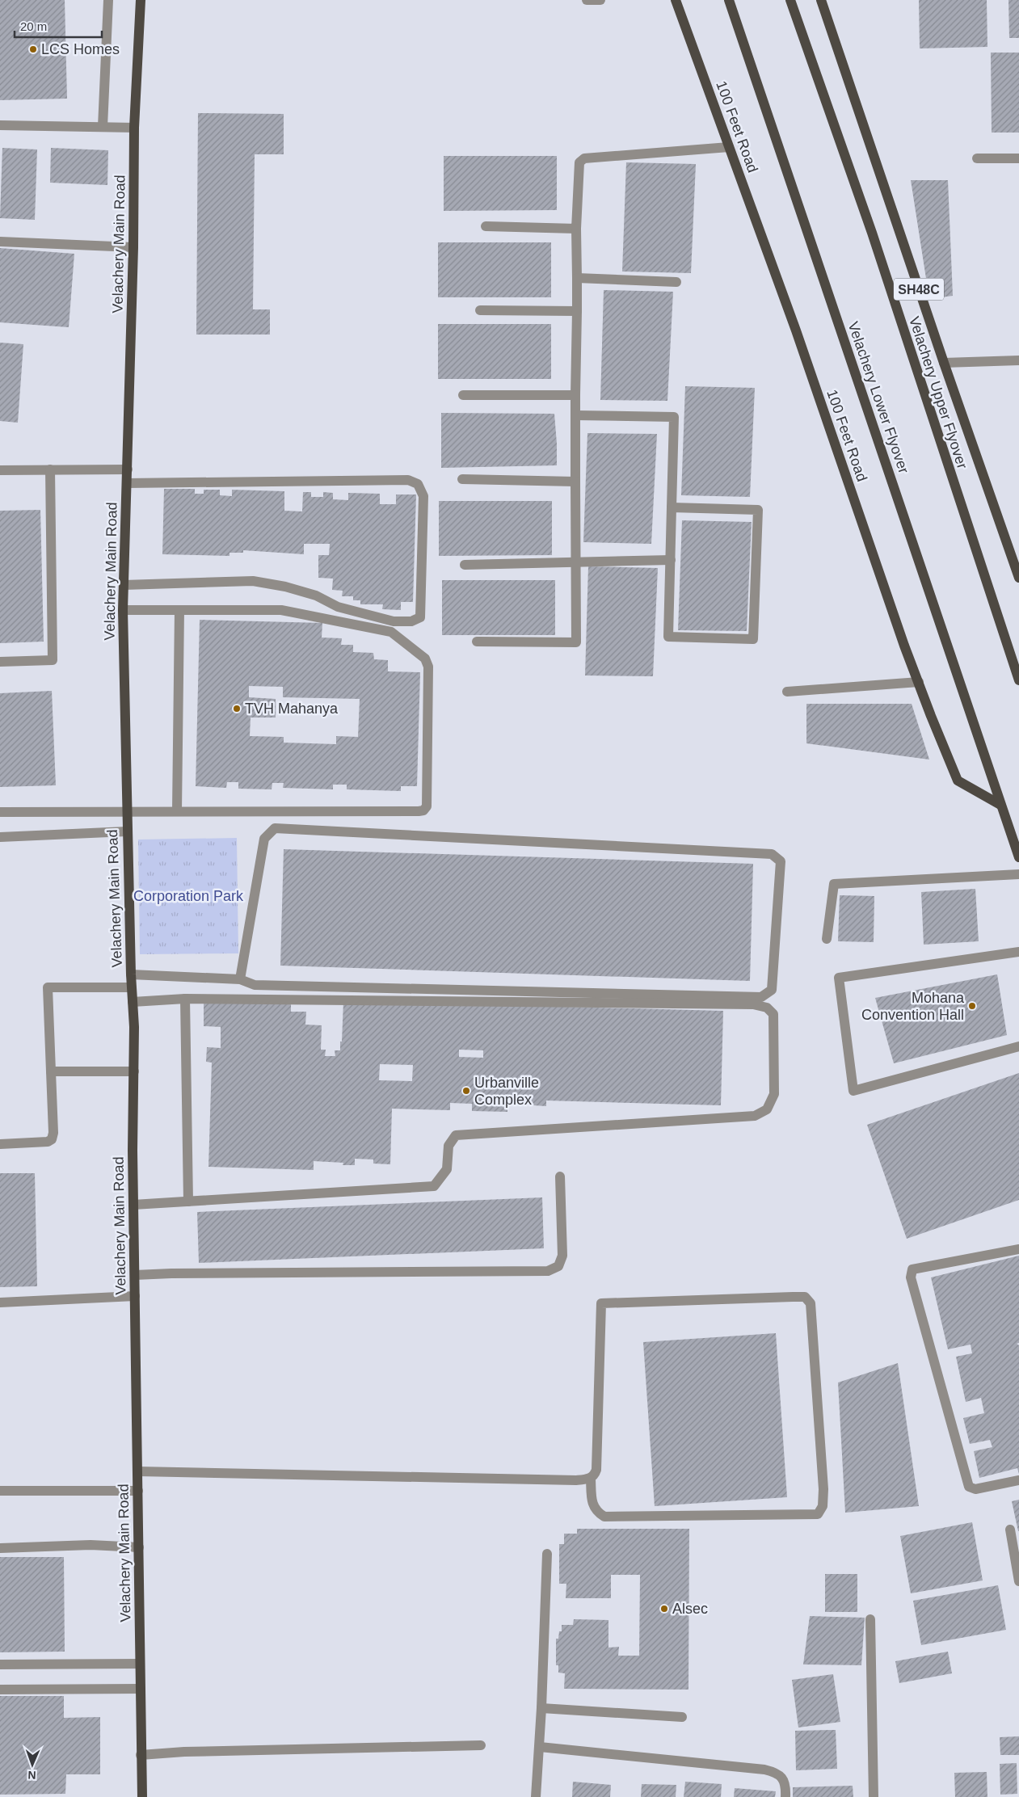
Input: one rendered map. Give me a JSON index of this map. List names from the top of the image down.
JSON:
{
  "streets": {
    "main road": [
      "100 Feet Road",
      "Velachery Main Road",
      "SH48C",
      "Velachery Upper Flyover",
      "Velachery Lower Flyover"
    ]
  },
  "crossings": [
    ["100 Feet Road", "Velachery Lower Flyover"]
  ],
  "parks": ["Corporation Park"],
  "places": [
    "LCS Homes",
    "TVH Mahanya",
    "Mohana Convention Hall",
    "Urbanville Complex",
    "Alsec"
  ],
  "scale_bar": "20 m",
  "north": "bottom"
}
